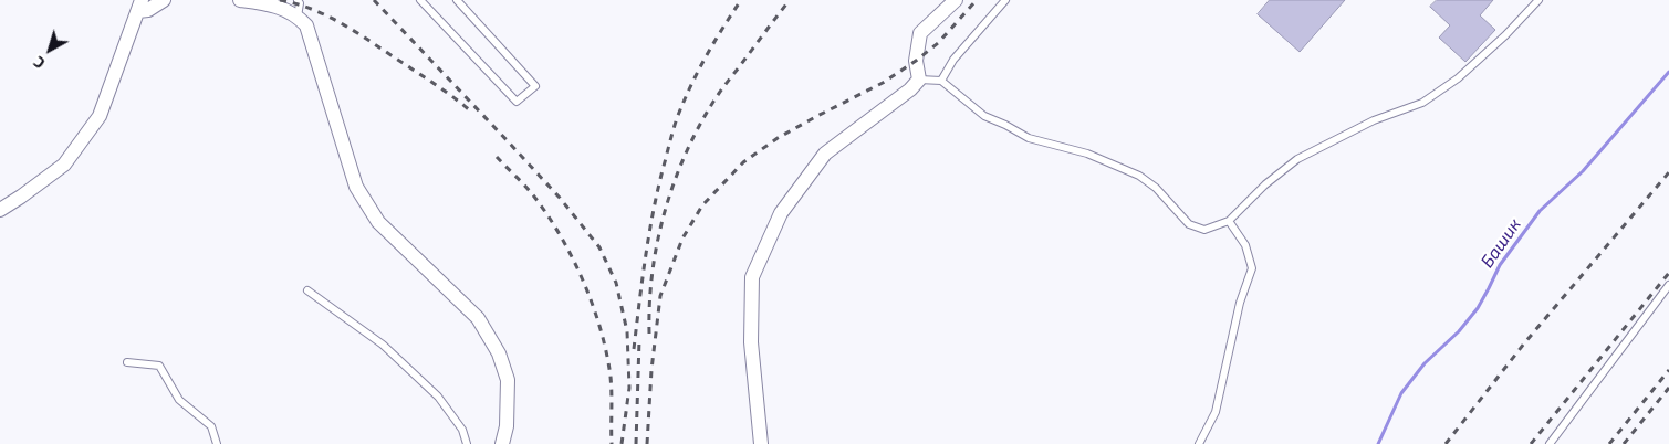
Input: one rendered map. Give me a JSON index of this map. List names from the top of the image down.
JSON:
{
  "water": ["Башик"],
  "north": "bottom left"
}
